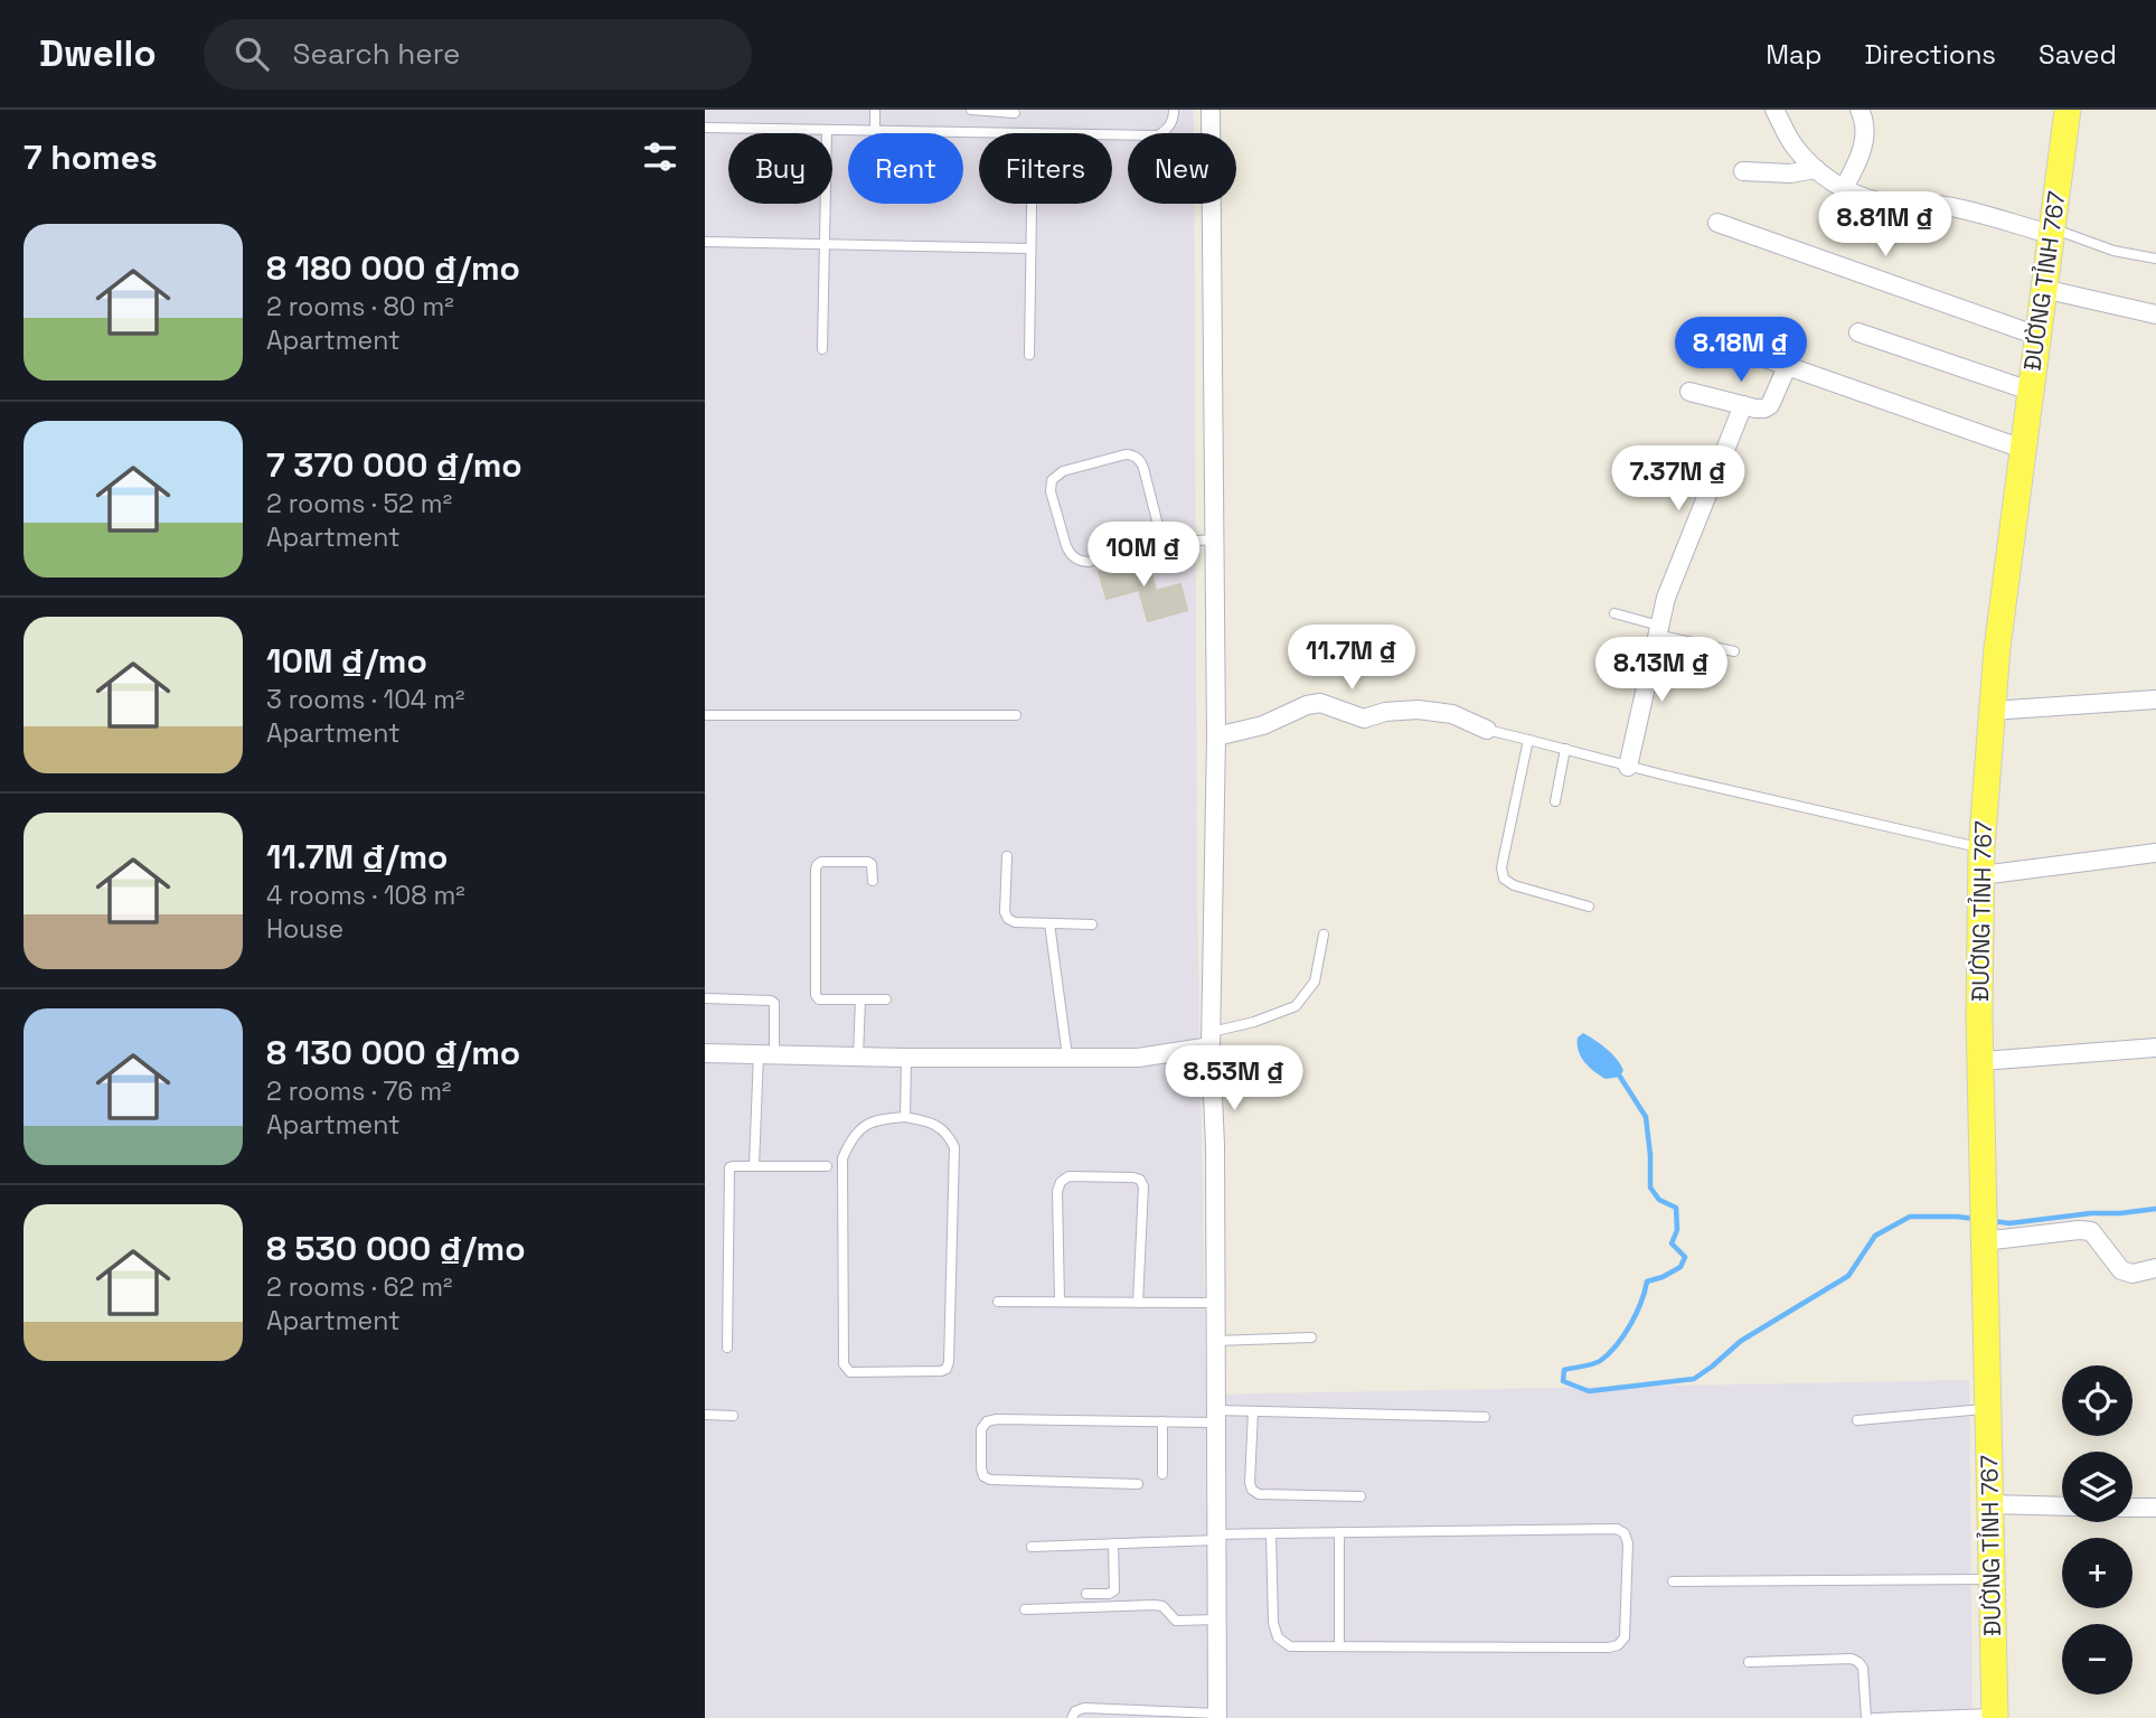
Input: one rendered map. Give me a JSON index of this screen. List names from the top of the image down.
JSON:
{
  "streets": {
    "main road": ["ĐƯỜNG TỈNH 767"]
  },
  "page": {
    "header": "Dwello",
    "search": "Search here",
    "nav": ["Map", "Directions", "Saved"],
    "heading": "7 homes",
    "chip": [
      "Buy",
      "Rent",
      "Filters",
      "New"
    ],
    "price": [
      "8.81M ₫",
      "8.18M ₫",
      "7.37M ₫",
      "10M ₫",
      "11.7M ₫",
      "8.13M ₫",
      "8.53M ₫"
    ],
    "list": [
      {
        "name": "8 180 000 ₫/mo",
        "note": "2 rooms · 80 m² · Apartment"
      },
      {
        "name": "7 370 000 ₫/mo",
        "note": "2 rooms · 52 m² · Apartment"
      },
      {
        "name": "10M ₫/mo",
        "note": "3 rooms · 104 m² · Apartment"
      },
      {
        "name": "11.7M ₫/mo",
        "note": "4 rooms · 108 m² · House"
      },
      {
        "name": "8 130 000 ₫/mo",
        "note": "2 rooms · 76 m² · Apartment"
      },
      {
        "name": "8 530 000 ₫/mo",
        "note": "2 rooms · 62 m² · Apartment"
      }
    ],
    "map_buttons": ["+", "−"]
  }
}
